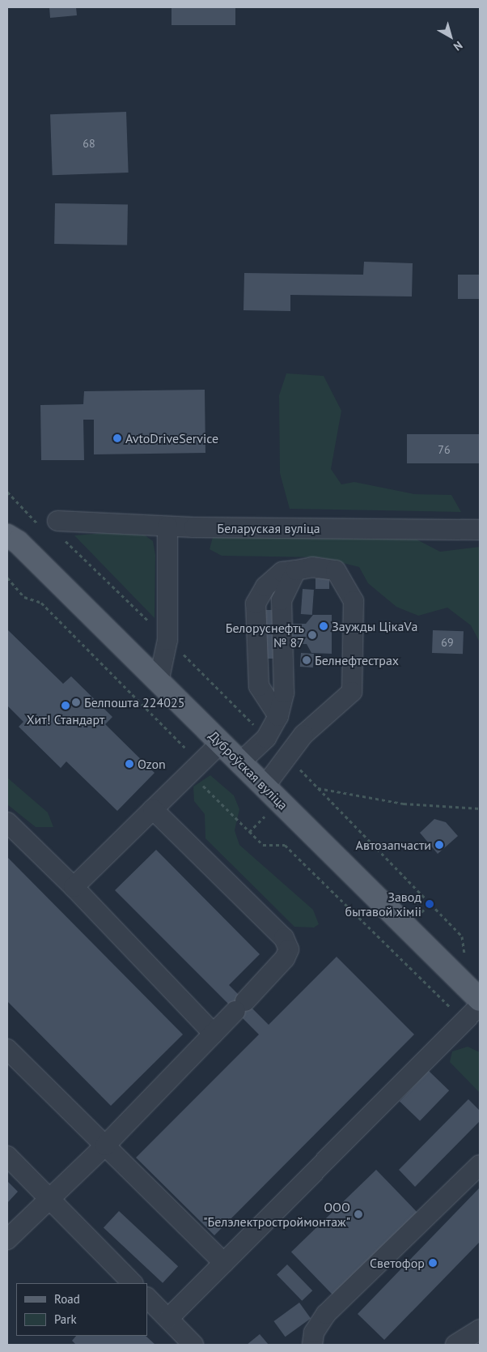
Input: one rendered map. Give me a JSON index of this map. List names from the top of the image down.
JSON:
{
  "streets": {
    "main road": ["Дуброўская вуліца"],
    "street": ["Беларуская вуліца"]
  },
  "places": [
    "AvtoDriveService",
    "Заужды ЦікаVа",
    "Белоруснефть № 87",
    "Белнефтестрах",
    "Белпошта 224025",
    "Хит! Стандарт",
    "Ozon",
    "Автозапчасти",
    "Завод бытавой хіміі",
    "ООО \"Белэлектростроймонтаж\"",
    "Светофор"
  ],
  "house_numbers": ["68", "76", "69"],
  "legend": ["Road", "Park"],
  "north": "bottom right"
}
